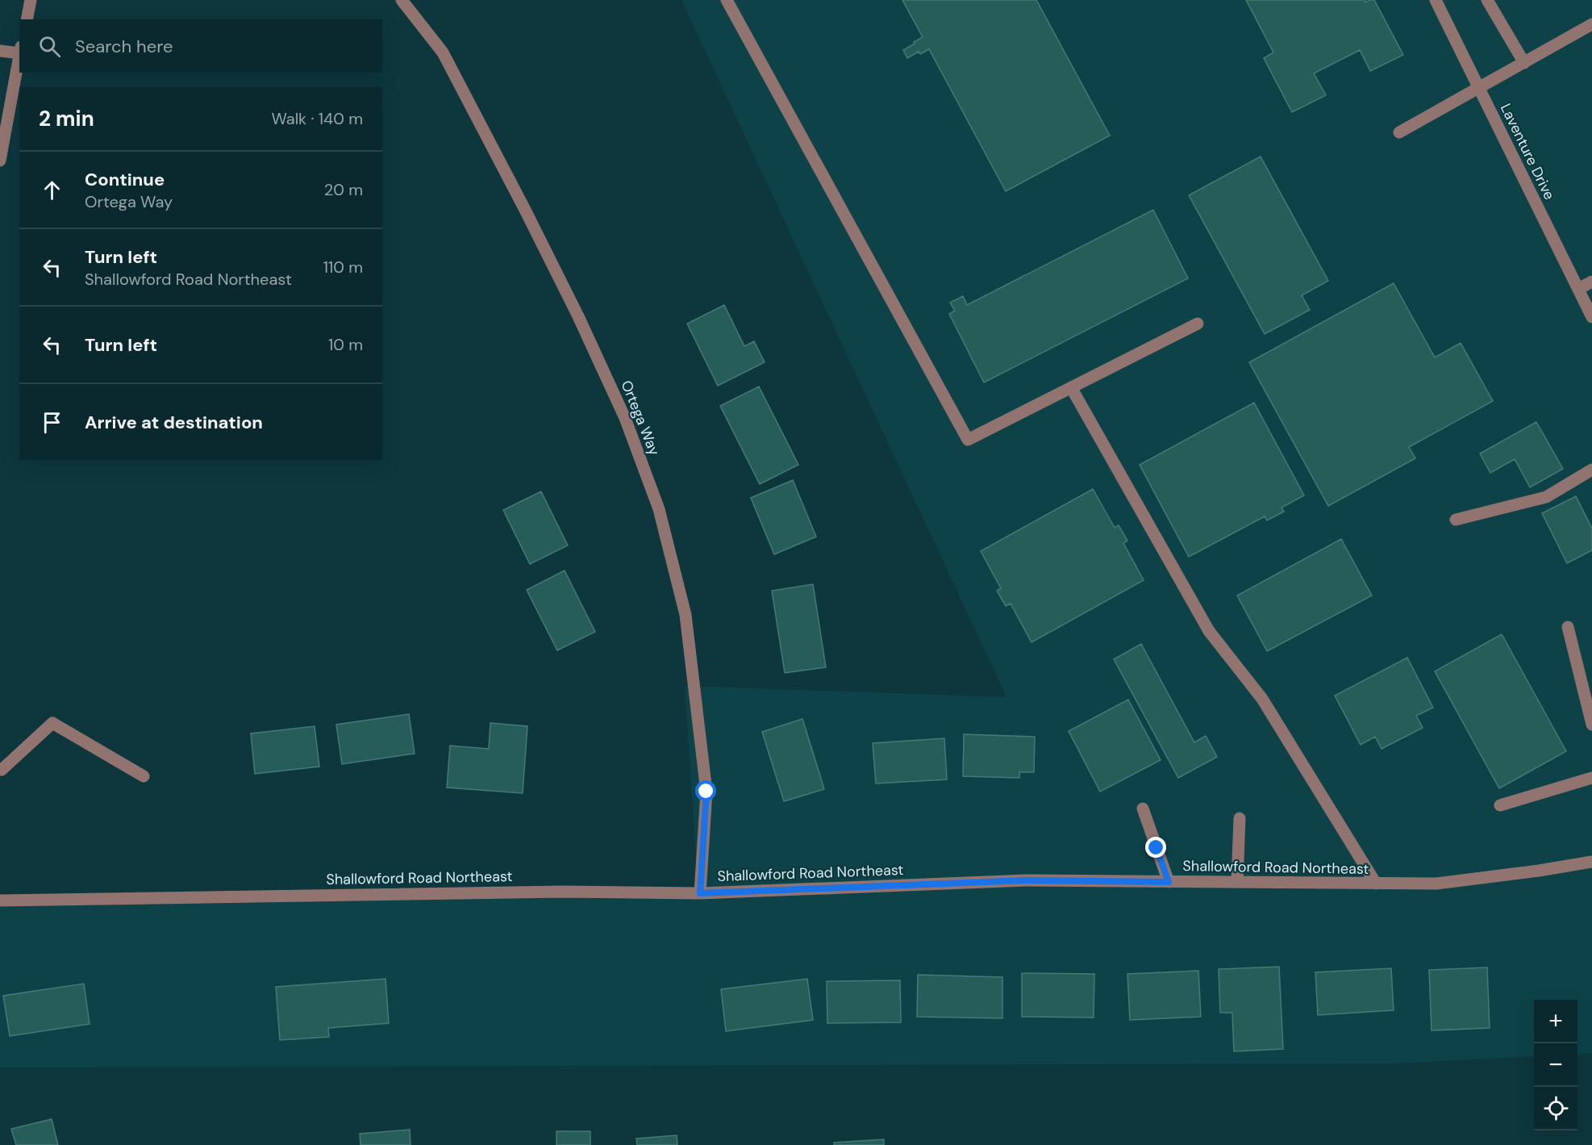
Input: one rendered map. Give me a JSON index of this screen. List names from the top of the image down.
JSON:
{
  "streets": {
    "street": ["Laventure Drive", "Ortega Way", "Shallowford Road Northeast"]
  },
  "crossings": [
    ["Ortega Way", "Shallowford Road Northeast"]
  ],
  "page": {
    "search": "Search here",
    "heading": ["2 min", "Walk · 140 m"],
    "list": [
      ["Continue", "Ortega Way", "20 m"],
      ["Turn left", "Shallowford Road Northeast", "110 m"],
      ["Turn left", "10 m"],
      "Arrive at destination"
    ],
    "map_buttons": ["+", "−"]
  }
}
